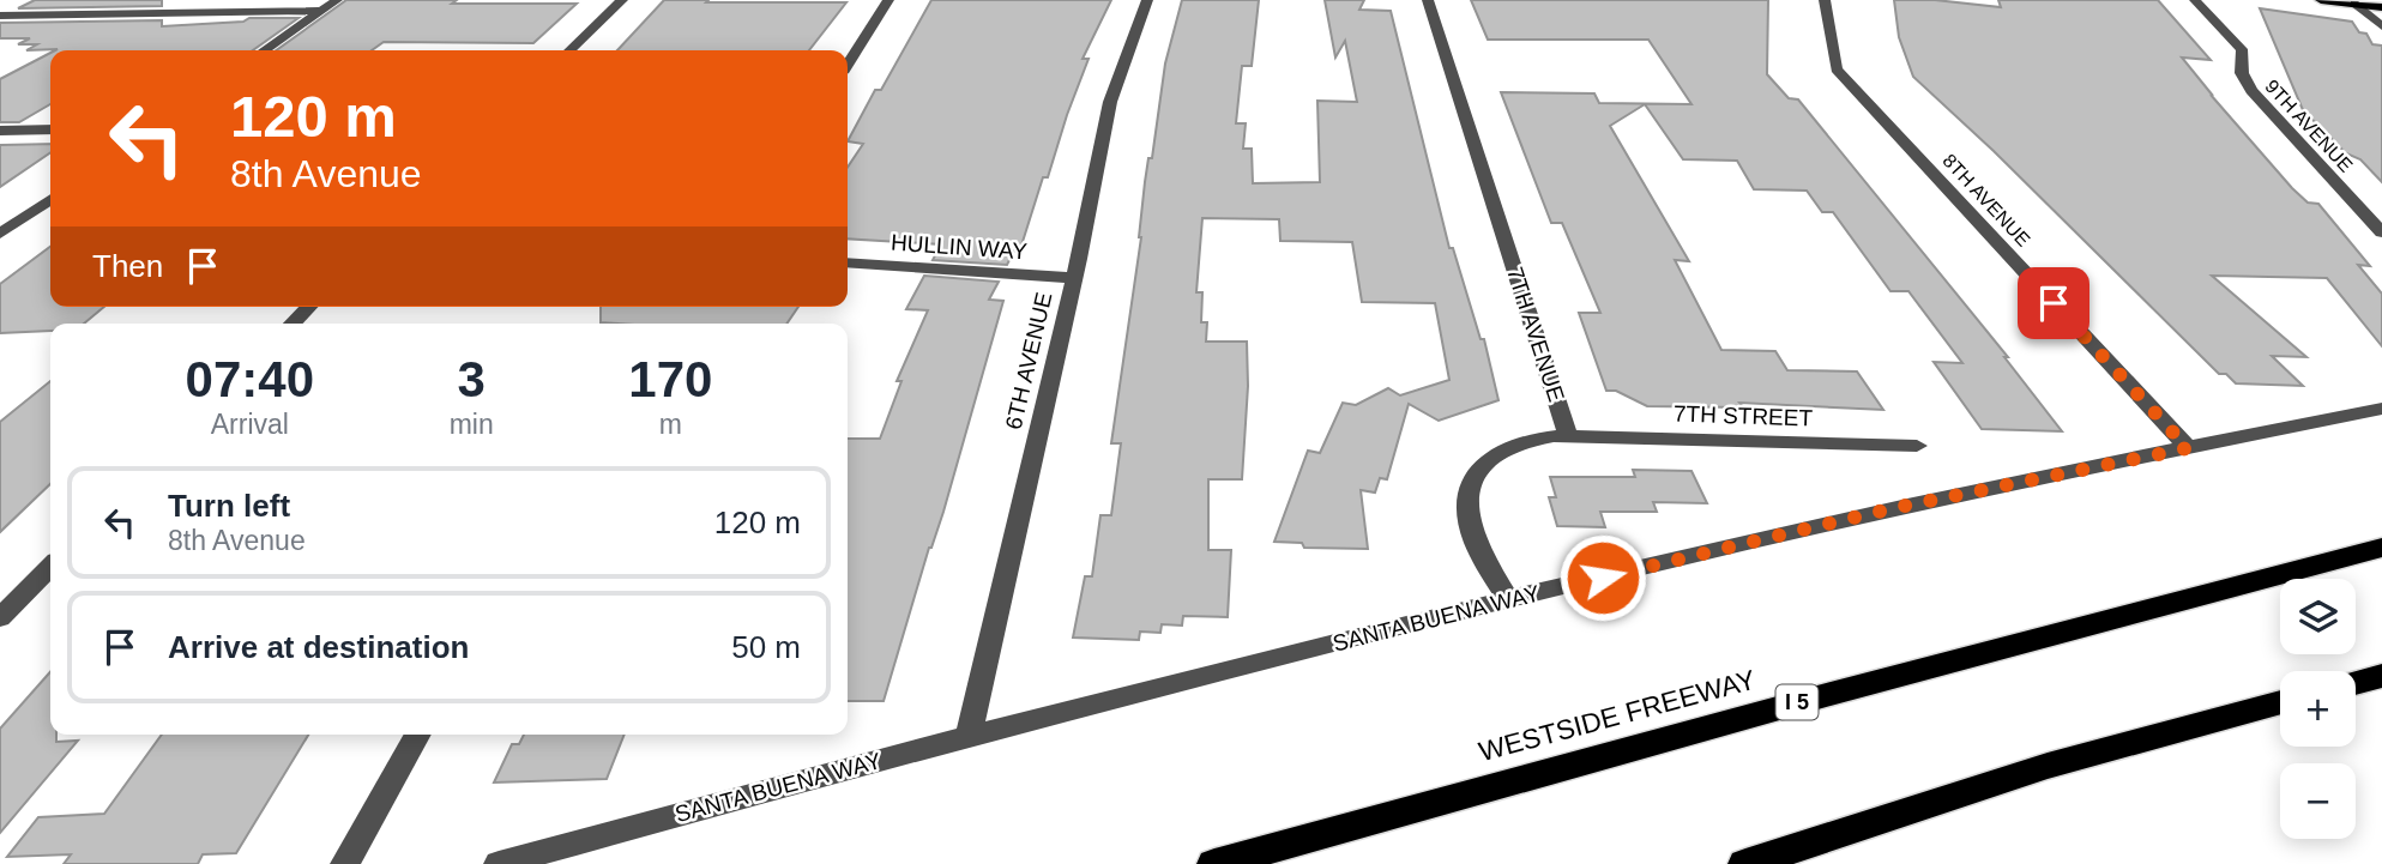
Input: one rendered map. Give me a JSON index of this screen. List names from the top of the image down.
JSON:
{
  "streets": {
    "highway": ["I 5", "WESTSIDE FREEWAY"],
    "street": [
      "9TH AVENUE",
      "8TH AVENUE",
      "HULLIN WAY",
      "7TH AVENUE",
      "6TH AVENUE",
      "7TH STREET",
      "SANTA BUENA WAY"
    ]
  },
  "crossings": [
    ["8TH AVENUE", "SANTA BUENA WAY"],
    ["HULLIN WAY", "6TH AVENUE"],
    ["7TH AVENUE", "7TH STREET"],
    ["7TH AVENUE", "SANTA BUENA WAY"],
    ["6TH AVENUE", "SANTA BUENA WAY"]
  ],
  "page": {
    "turn": ["120 m", "8th Avenue"],
    "then": "Then",
    "eta": [
      "07:40",
      "Arrival",
      "3",
      "min",
      "170",
      "m"
    ],
    "list": [
      {
        "name": "Turn left",
        "note": "8th Avenue",
        "value": "120 m"
      },
      {
        "name": "Arrive at destination",
        "value": "50 m"
      }
    ],
    "map_buttons": ["+", "−"]
  }
}
